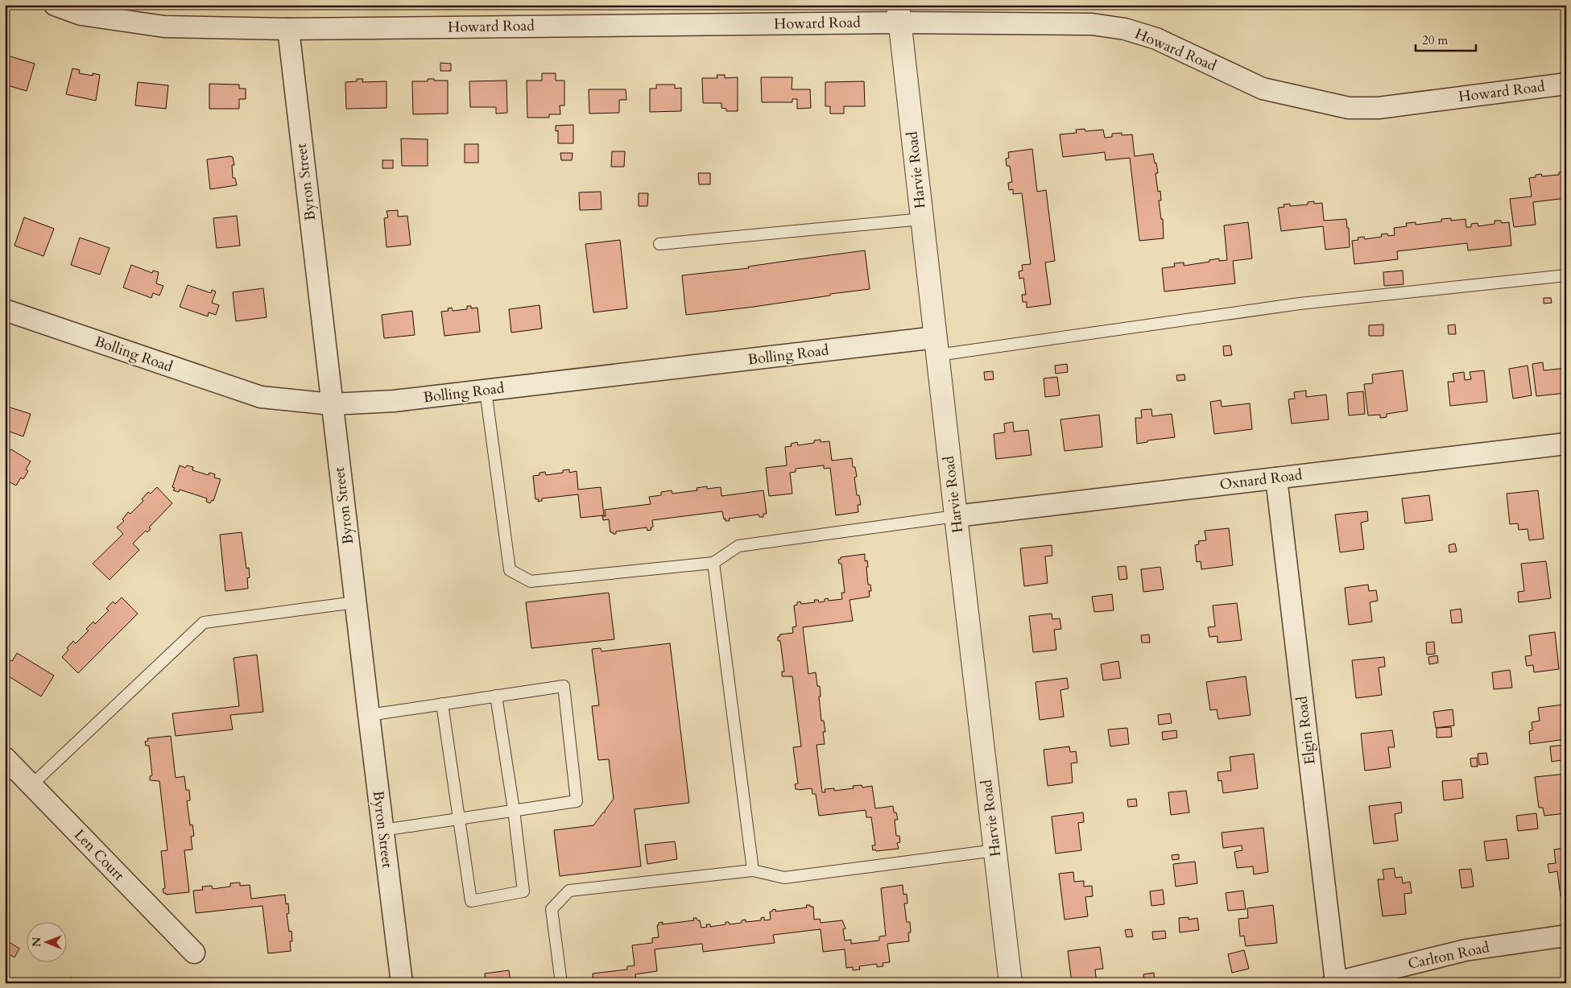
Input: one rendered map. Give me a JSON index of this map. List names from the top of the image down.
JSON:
{
  "streets": {
    "street": [
      "Howard Road",
      "Harvie Road",
      "Byron Street",
      "Bolling Road",
      "Oxnard Road",
      "Elgin Road",
      "Len Court",
      "Carlton Road"
    ]
  },
  "crossings": [
    ["Howard Road", "Harvie Road"],
    ["Howard Road", "Byron Street"],
    ["Harvie Road", "Bolling Road"],
    ["Harvie Road", "Oxnard Road"],
    ["Byron Street", "Bolling Road"],
    ["Oxnard Road", "Elgin Road"],
    ["Elgin Road", "Carlton Road"]
  ],
  "scale_bar": "20 m",
  "north": "left"
}
